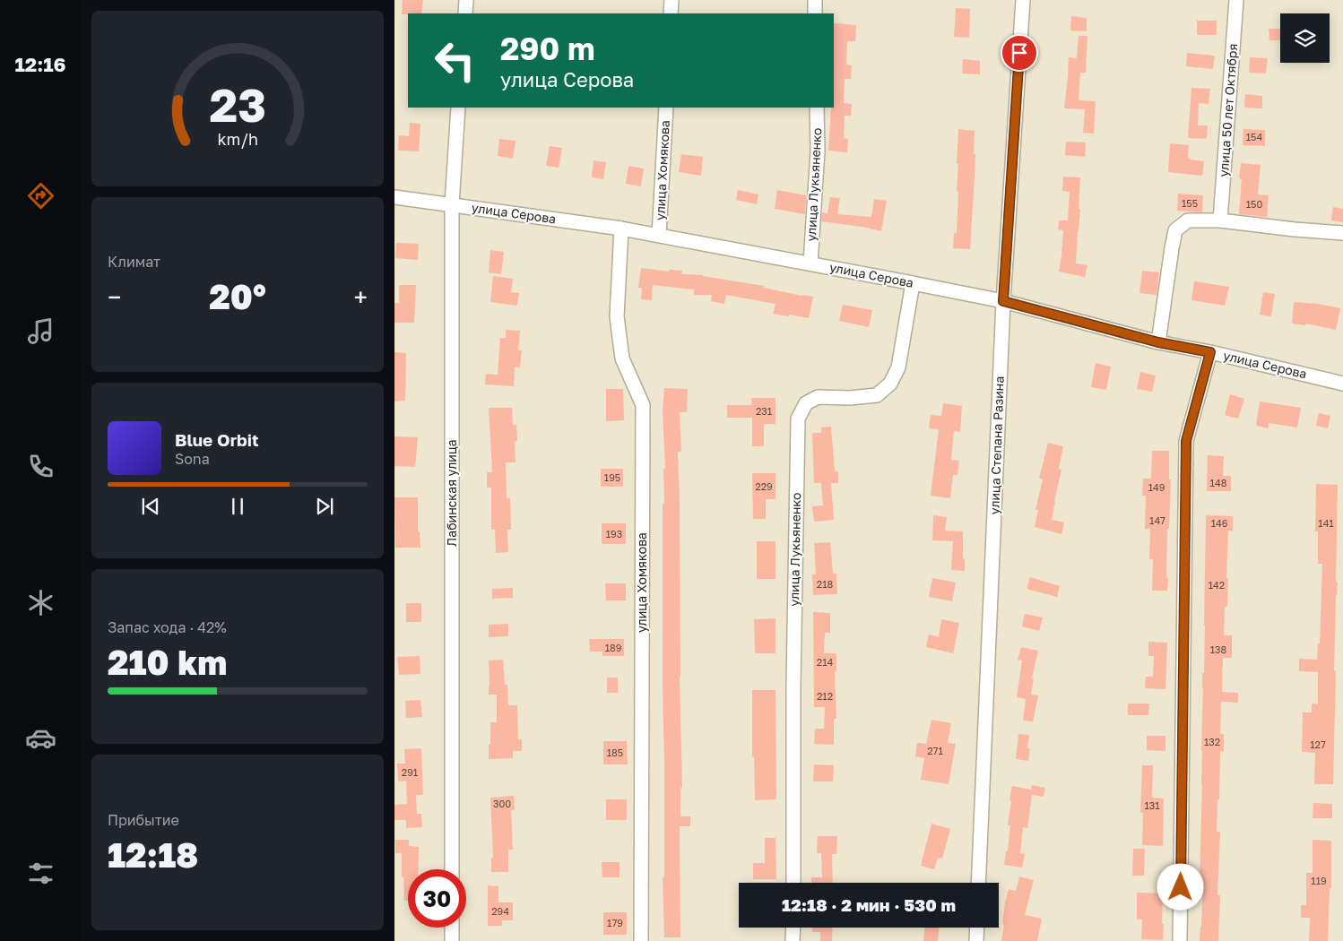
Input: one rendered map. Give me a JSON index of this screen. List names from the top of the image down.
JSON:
{
  "streets": {
    "street": [
      "улица 50 лет Октября",
      "улица Хомякова",
      "улица Лукьяненко",
      "улица Серова",
      "улица Степана Разина",
      "Лабинская улица"
    ]
  },
  "crossings": [
    ["улица Хомякова", "улица Серова"],
    ["улица Лукьяненко", "улица Серова"],
    ["улица Серова", "улица Степана Разина"],
    ["улица Серова", "Лабинская улица"]
  ],
  "house_numbers": [
    "154",
    "155",
    "150",
    "231",
    "195",
    "148",
    "229",
    "149",
    "147",
    "146",
    "141",
    "193",
    "218",
    "142",
    "189",
    "138",
    "214",
    "212",
    "132",
    "127",
    "271",
    "185",
    "291",
    "300",
    "131",
    "119",
    "294",
    "179"
  ],
  "page": {
    "tabs": "12:16",
    "turn": ["290 m", "улица Серова"],
    "tile": [
      "Климат",
      ["Запас хода · 42%", "210 km"],
      ["Прибытие", "12:18"]
    ],
    "heat": ["−", "20°", "+"],
    "song": ["Blue Orbit", "Sona"],
    "limit": "30",
    "trip": "12:18 · 2 мин · 530 m",
    "gauge": ["23", "km/h"]
  }
}
